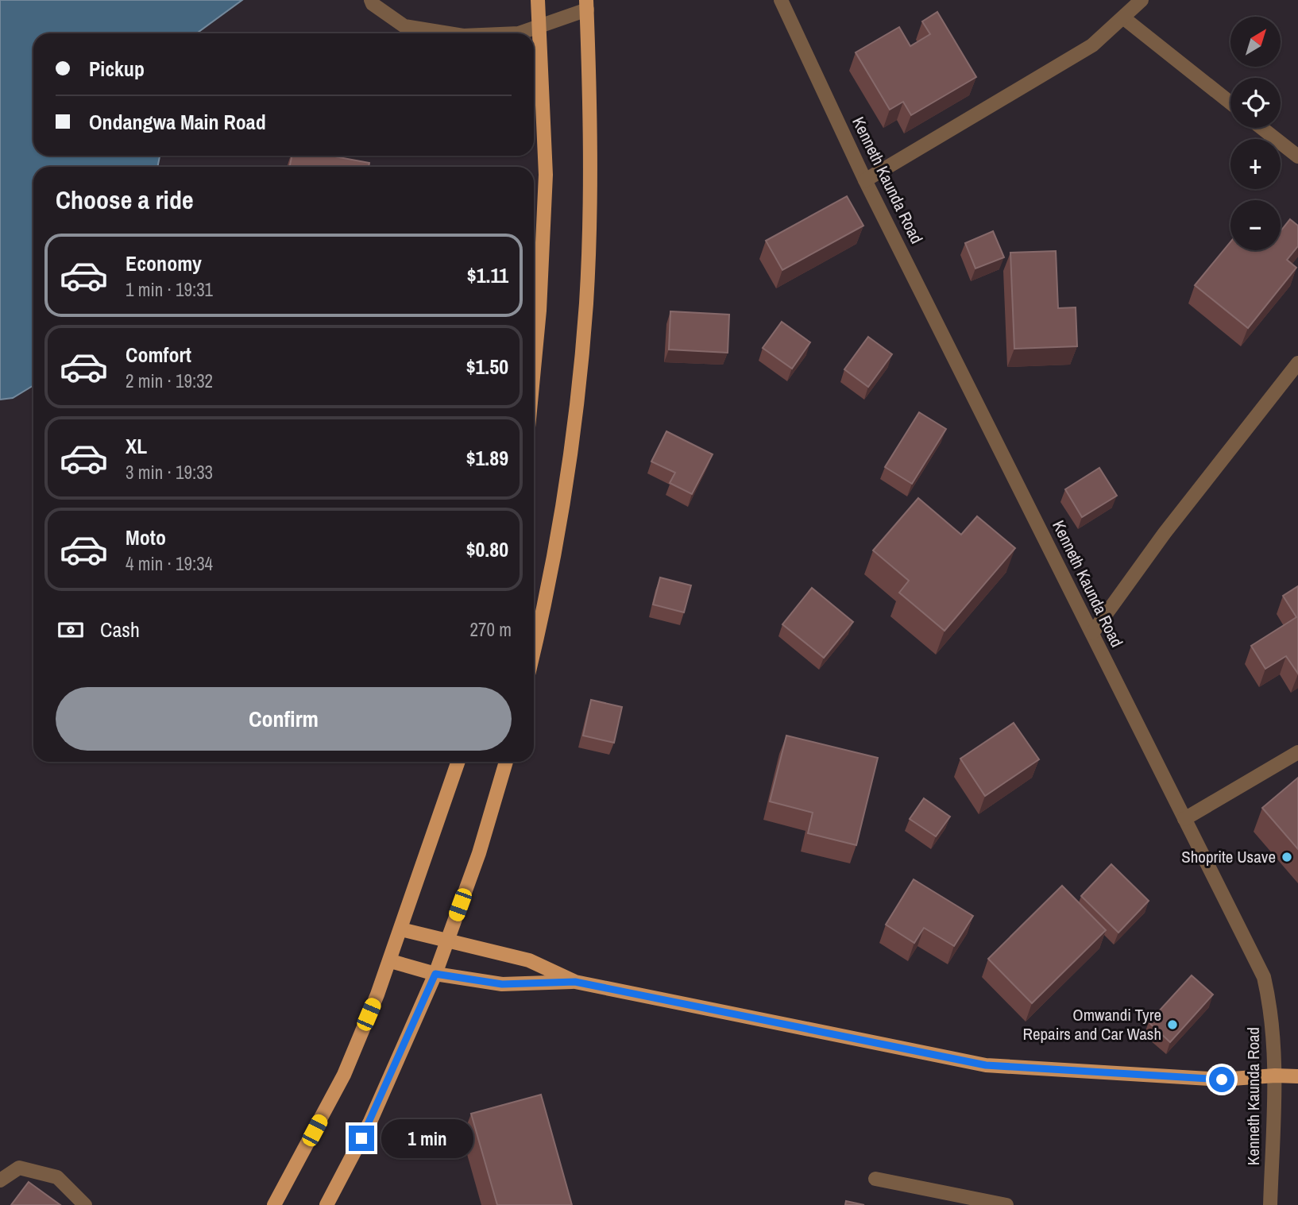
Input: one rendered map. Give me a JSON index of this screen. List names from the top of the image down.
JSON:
{
  "streets": {
    "street": ["Kenneth Kaunda Road"]
  },
  "places": ["Shoprite Usave", "Omwandi Tyre Repairs and Car Wash"],
  "north": "top right",
  "page": {
    "map_buttons": ["+", "−"],
    "banner": ["Pickup", "Ondangwa Main Road"],
    "heading": "Choose a ride",
    "list": [
      {
        "name": "Economy",
        "note": "1 min · 19:31",
        "value": "$1.11"
      },
      {
        "name": "Comfort",
        "note": "2 min · 19:32",
        "value": "$1.50"
      },
      {
        "name": "XL",
        "note": "3 min · 19:33",
        "value": "$1.89"
      },
      {
        "name": "Moto",
        "note": "4 min · 19:34",
        "value": "$0.80"
      }
    ],
    "pay": ["Cash", "270 m"],
    "buttons": "Confirm",
    "bubble": "1 min"
  }
}
